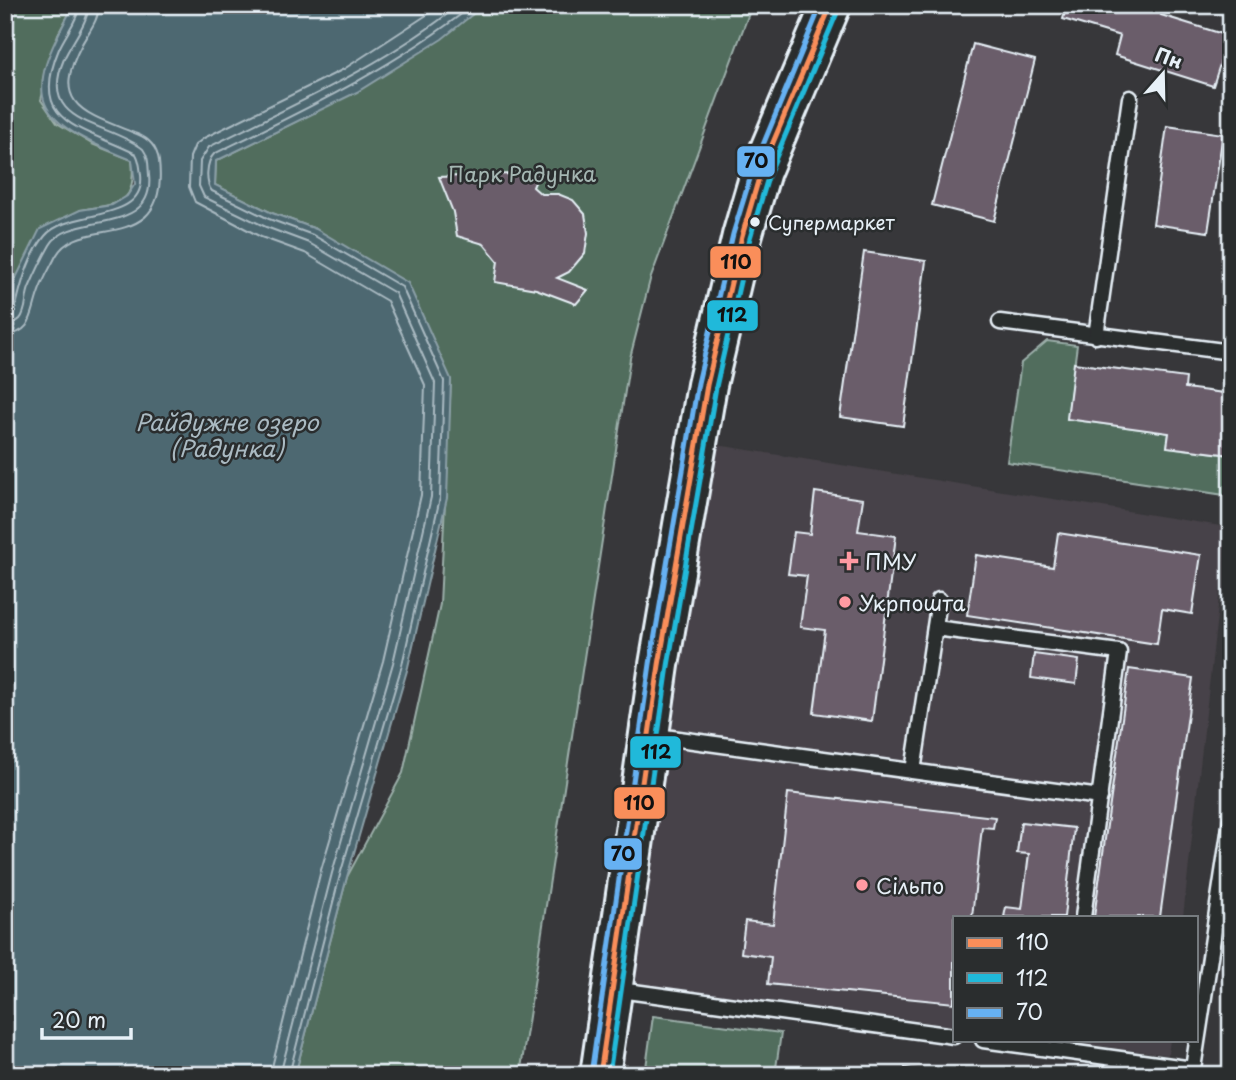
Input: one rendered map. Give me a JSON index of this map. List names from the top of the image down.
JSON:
{
  "water": ["Райдужне озеро (Радунка)"],
  "parks": ["Парк Радунка"],
  "places": {
    "other": ["Супермаркет", "Укрпошта", "Сільпо"],
    "health": ["ПМУ"]
  },
  "lines": ["transit line 110", "transit line 70", "transit line 112"],
  "legend": ["110", "112", "70"],
  "scale_bar": "20 m",
  "north": "top"
}
